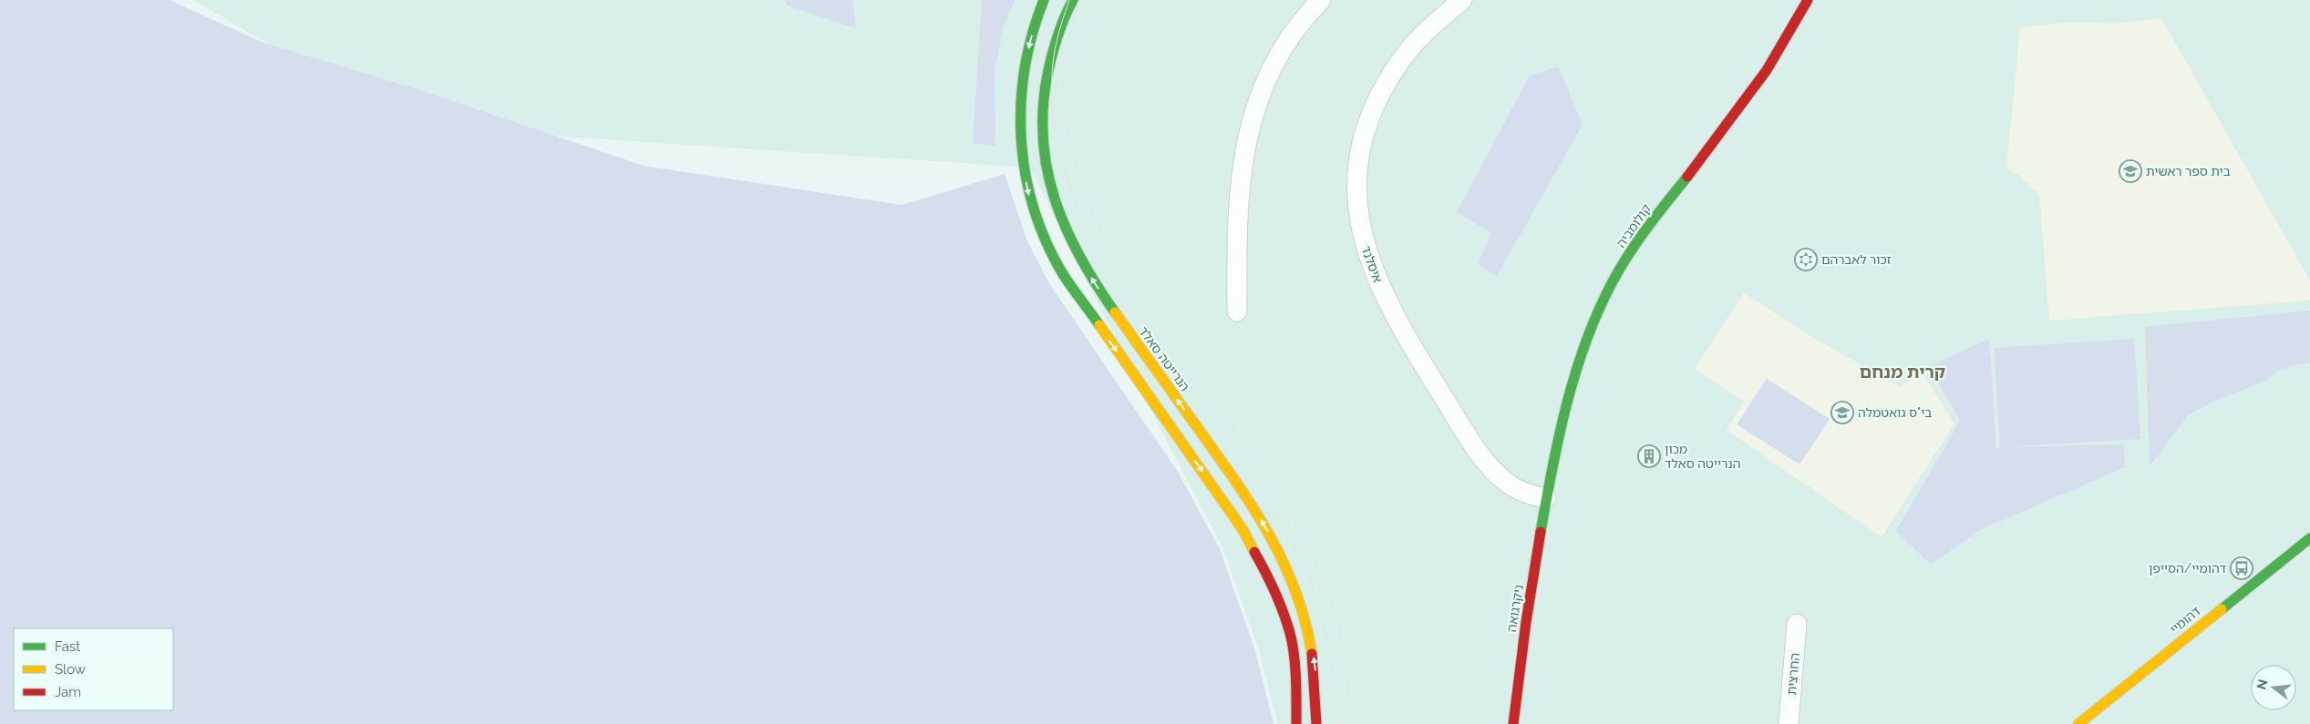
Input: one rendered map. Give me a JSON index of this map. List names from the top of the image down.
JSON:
{
  "streets": {
    "main road": [
      "קולומביה",
      "הנרייטה סאלד",
      "ניקרגואה",
      "דהומיי"
    ],
    "street": ["איסלנד", "החרצית"]
  },
  "crossings": [
    ["קולומביה", "איסלנד"],
    ["קולומביה", "ניקרגואה"],
    ["איסלנד", "ניקרגואה"]
  ],
  "districts": ["קרית מנחם"],
  "places": {
    "school or university": ["בית ספר ראשית", "בי\"ס גואטמלה"],
    "synagogue": ["זכור לאברהם"],
    "building": ["מכון הנרייטה סאלד"],
    "bus stop": ["דהומיי/הסייפן"]
  },
  "legend": ["Fast", "Slow", "Jam"],
  "north": "left"
}
